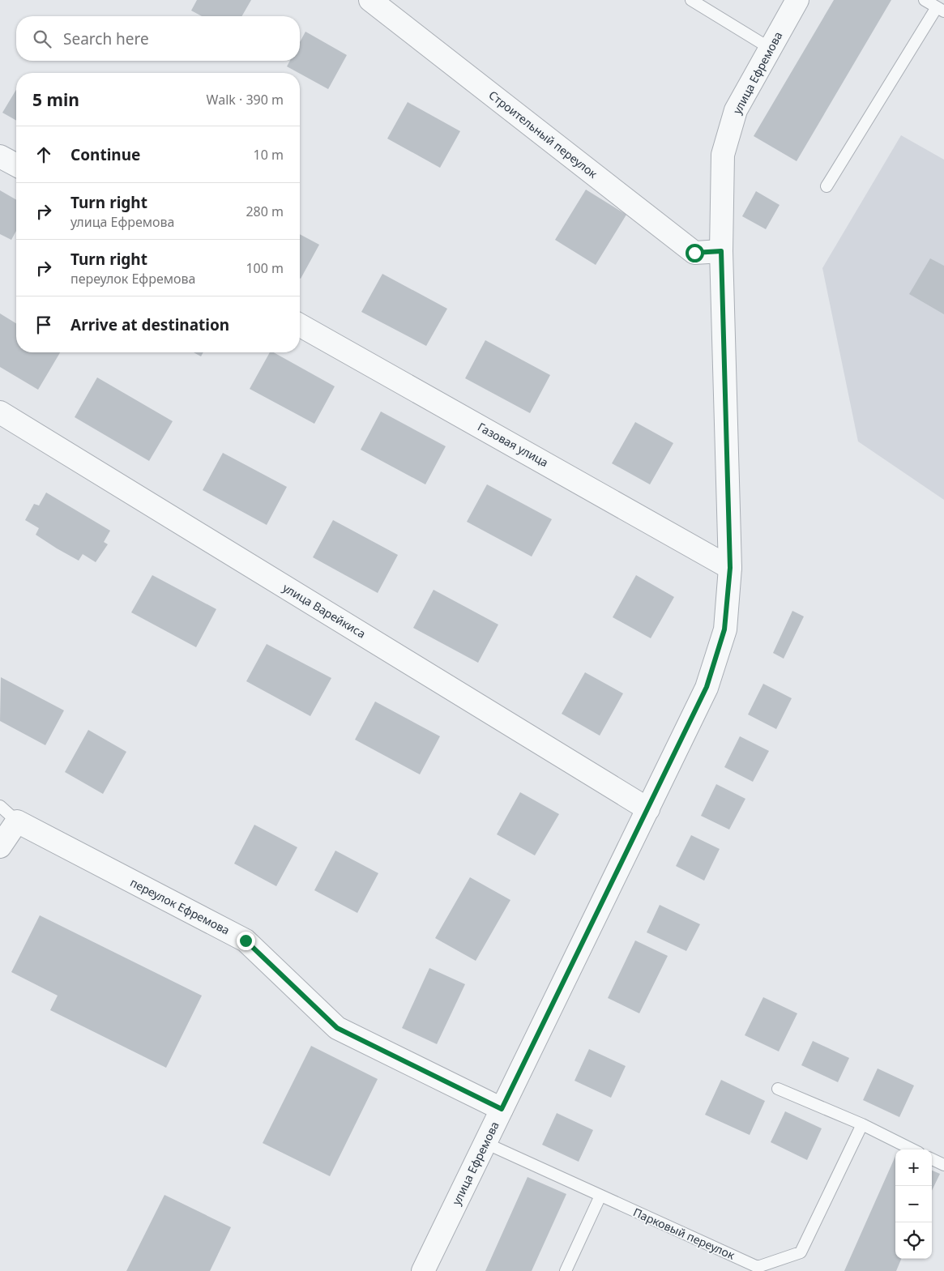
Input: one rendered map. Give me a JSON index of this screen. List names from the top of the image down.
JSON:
{
  "streets": {
    "street": [
      "улица Ефремова",
      "Строительный переулок",
      "Газовая улица",
      "улица Варейкиса",
      "переулок Ефремова"
    ],
    "lane": ["Парковый переулок"]
  },
  "crossings": [
    ["улица Ефремова", "Строительный переулок"],
    ["улица Ефремова", "Газовая улица"],
    ["улица Ефремова", "улица Варейкиса"],
    ["улица Ефремова", "переулок Ефремова"],
    ["улица Ефремова", "Парковый переулок"]
  ],
  "page": {
    "search": "Search here",
    "heading": ["5 min", "Walk · 390 m"],
    "list": [
      ["Continue", "10 m"],
      ["Turn right", "улица Ефремова", "280 m"],
      ["Turn right", "переулок Ефремова", "100 m"],
      "Arrive at destination"
    ],
    "map_buttons": ["+", "−"]
  }
}
